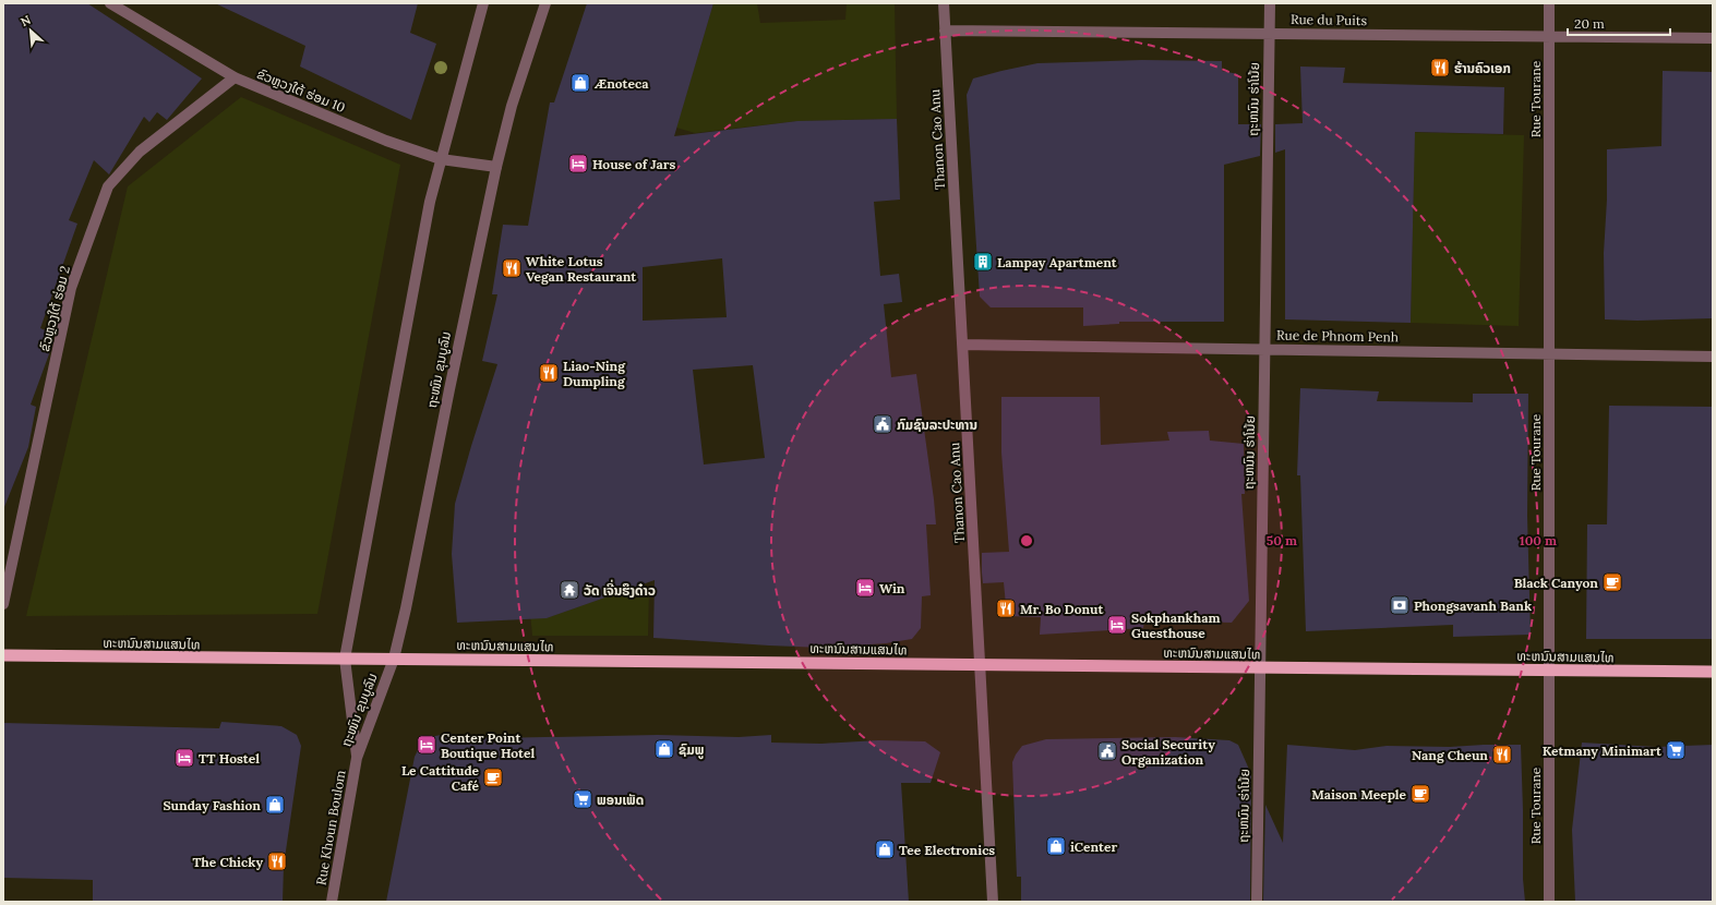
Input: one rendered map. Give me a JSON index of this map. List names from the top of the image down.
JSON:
{
  "streets": {
    "highway": ["ທະຫນົນສາມແສນໄທ"],
    "street": [
      "Rue du Puits",
      "ຂົວຫຼວງໃຕ້ ຮ່ອມ 10",
      "ຖະຫນົນ ຮ່າໂນ້ຍ",
      "Rue Tourane",
      "Thanon Cao Anu",
      "ຂົວຫຼວງໃຕ້ ຮ່ອມ 2",
      "Rue de Phnom Penh",
      "ຖະໜົນ ຂຸນບູລົມ",
      "Rue Khoun Boulom"
    ]
  },
  "crossings": [
    ["Rue du Puits", "ຖະຫນົນ ຮ່າໂນ້ຍ"],
    ["Rue du Puits", "Rue Tourane"],
    ["Rue du Puits", "Thanon Cao Anu"],
    ["ຂົວຫຼວງໃຕ້ ຮ່ອມ 10", "ຂົວຫຼວງໃຕ້ ຮ່ອມ 2"],
    ["ຂົວຫຼວງໃຕ້ ຮ່ອມ 10", "ຖະໜົນ ຂຸນບູລົມ"],
    ["ຖະຫນົນ ຮ່າໂນ້ຍ", "Rue de Phnom Penh"],
    ["ຖະຫນົນ ຮ່າໂນ້ຍ", "ທະຫນົນສາມແສນໄທ"],
    ["Rue Tourane", "Rue de Phnom Penh"],
    ["Rue Tourane", "ທະຫນົນສາມແສນໄທ"],
    ["Thanon Cao Anu", "Rue de Phnom Penh"],
    ["Thanon Cao Anu", "ທະຫນົນສາມແສນໄທ"],
    ["ຖະໜົນ ຂຸນບູລົມ", "ທະຫນົນສາມແສນໄທ"],
    ["ຖະໜົນ ຂຸນບູລົມ", "Rue Khoun Boulom"]
  ],
  "places": {
    "restaurant": [
      "ຮ້ານຄົວເອກ",
      "White Lotus Vegan Restaurant",
      "Liao-Ning Dumpling",
      "Mr. Bo Donut",
      "Nang Cheun",
      "The Chicky"
    ],
    "shop": [
      "Ænoteca",
      "ຊົມພູ",
      "Sunday Fashion",
      "iCenter",
      "Tee Electronics"
    ],
    "hotel": [
      "House of Jars",
      "Win",
      "Sokphankham Guesthouse",
      "Center Point Boutique Hotel",
      "TT Hostel"
    ],
    "building": ["Lampay Apartment"],
    "public building": ["ກົມຊົນລະປະທານ", "Social Security Organization"],
    "cafe": ["Black Canyon", "Le Cattitude Café", "Maison Meeple"],
    "temple": ["ວັດ ເຈີ່ນຮຶງດ໋າວ"],
    "bank": ["Phongsavanh Bank"],
    "supermarket": ["Ketmany Minimart", "ພອນເພັດ"]
  },
  "scale_bar": "20 m",
  "north": "top left",
  "rings": ["50 m", "100 m"]
}
